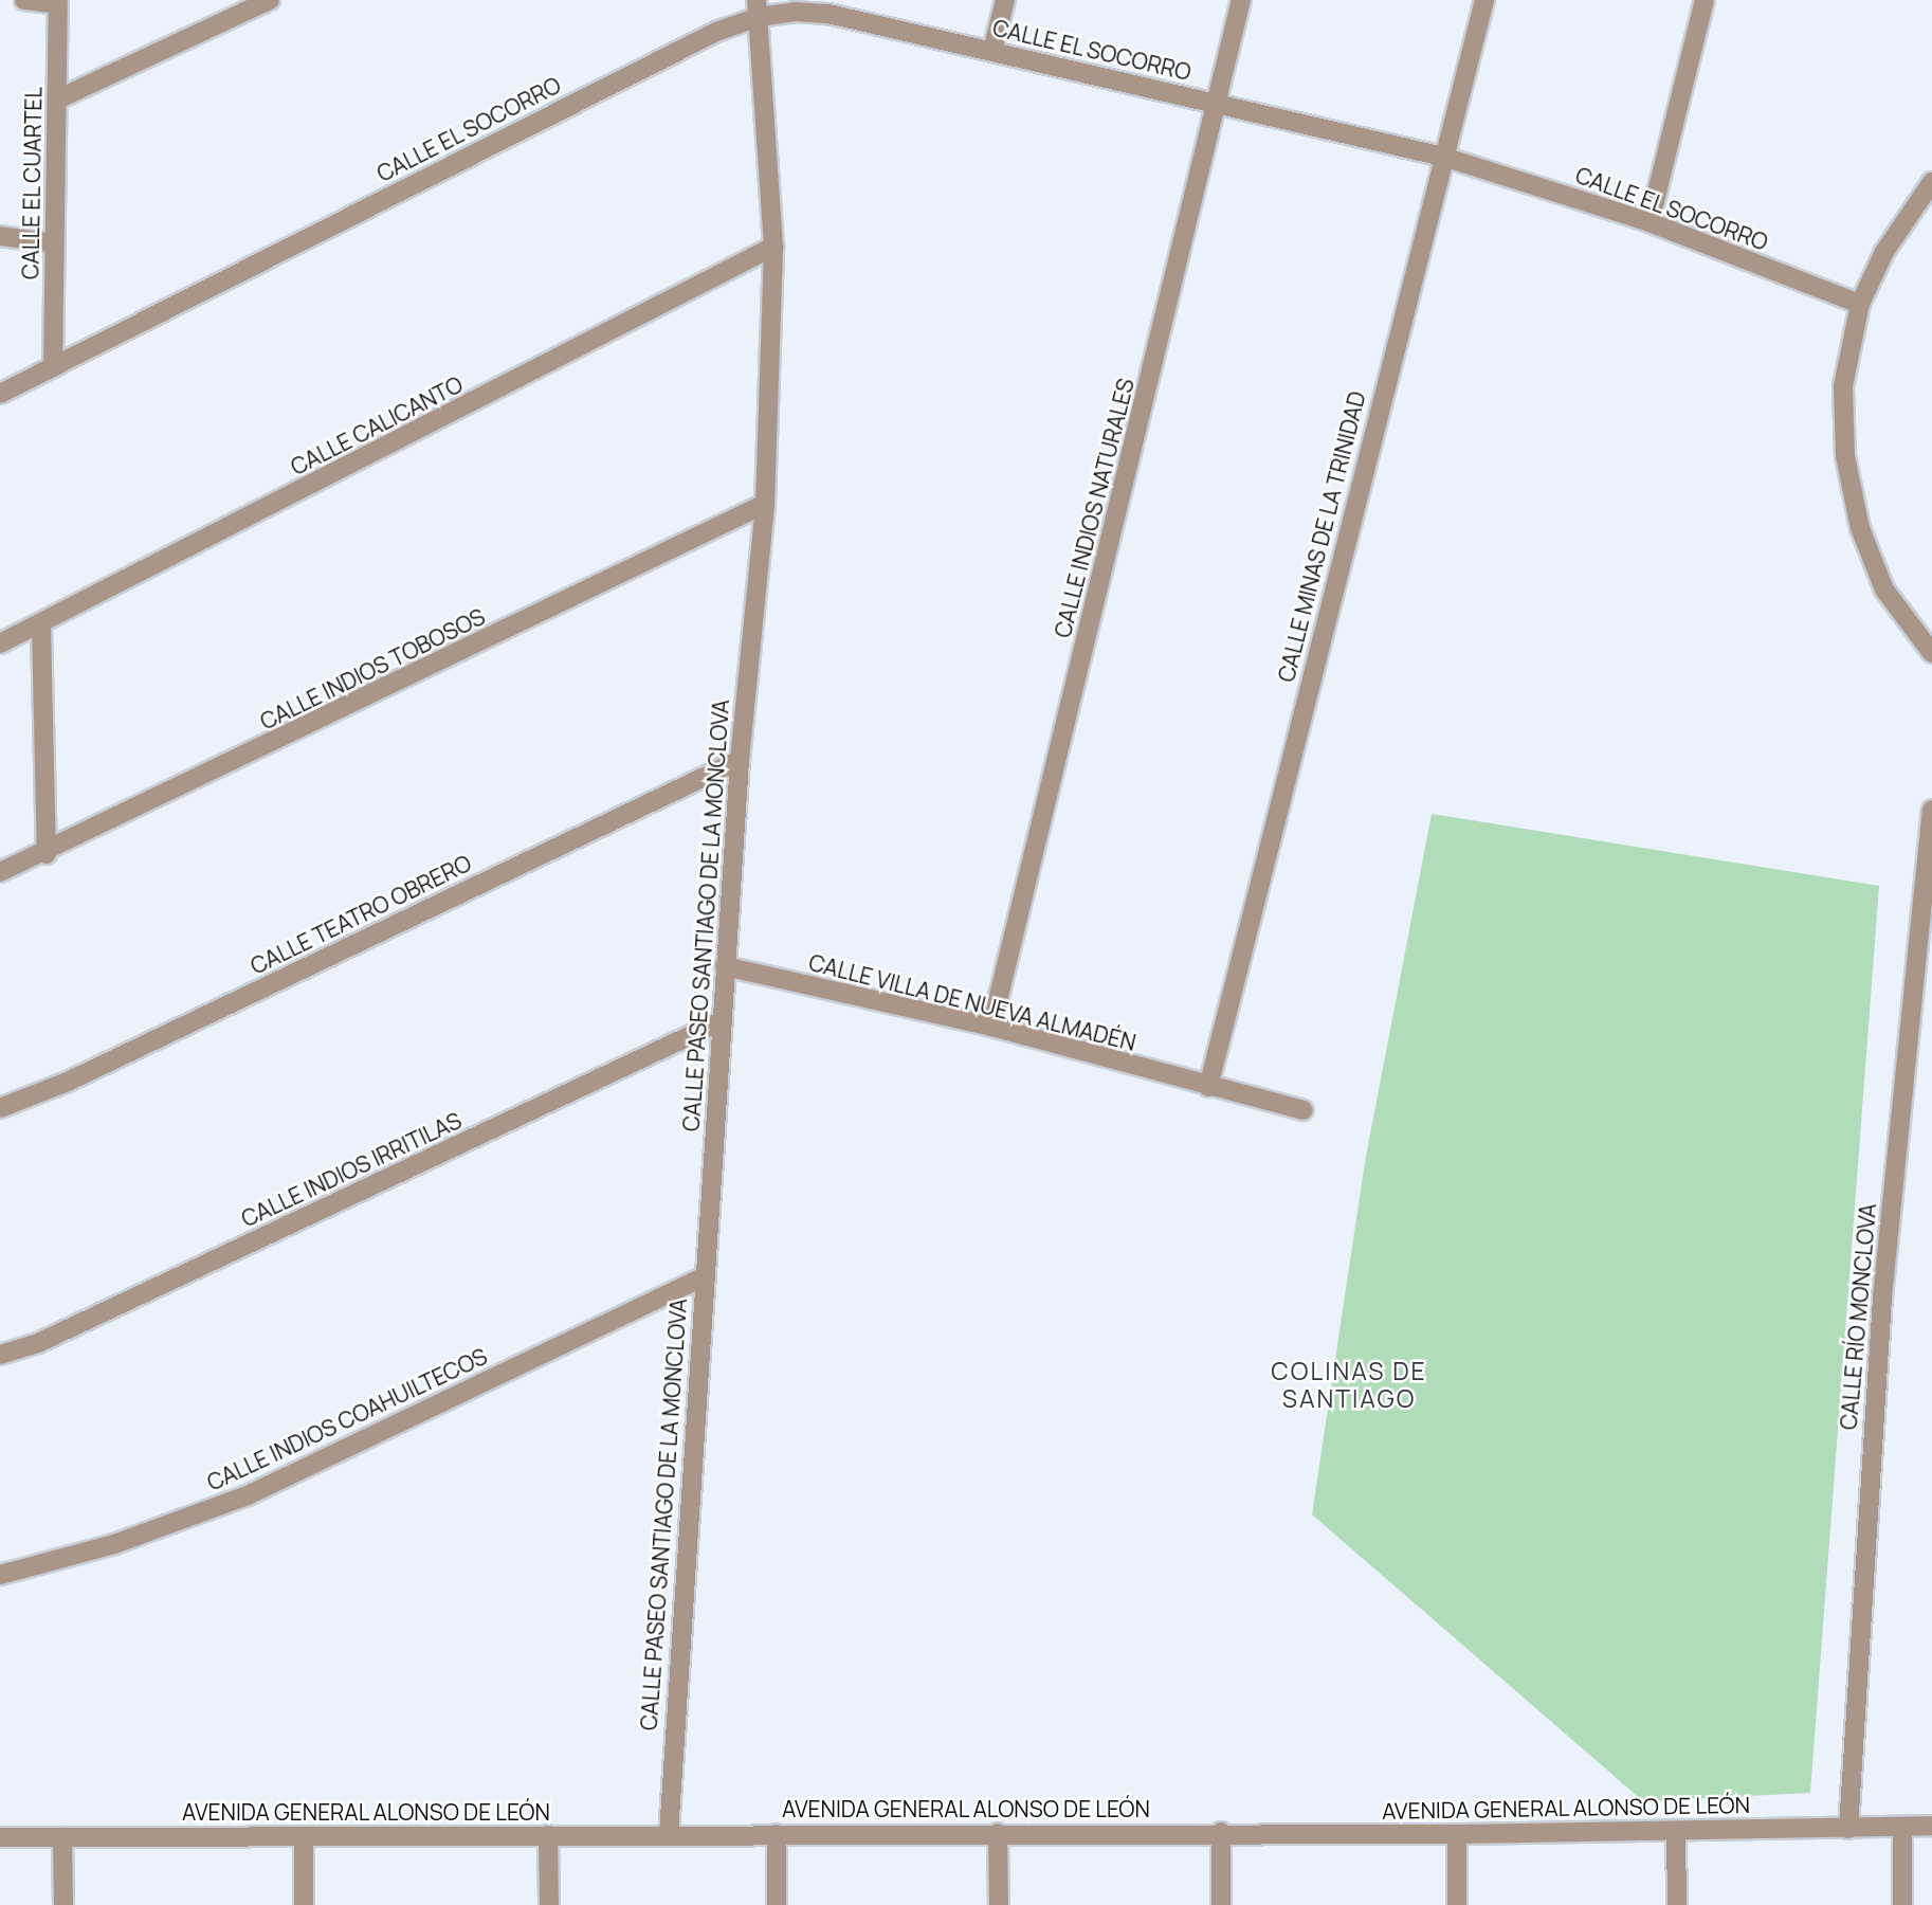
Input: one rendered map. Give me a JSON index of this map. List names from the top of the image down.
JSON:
{
  "streets": {
    "street": [
      "CALLE EL SOCORRO",
      "CALLE EL CUARTEL",
      "CALLE CALICANTO",
      "CALLE INDIOS NATURALES",
      "CALLE MINAS DE LA TRINIDAD",
      "CALLE INDIOS TOBOSOS",
      "CALLE TEATRO OBRERO",
      "CALLE PASEO SANTIAGO DE LA MONCLOVA",
      "CALLE VILLA DE NUEVA ALMADÉN",
      "CALLE INDIOS IRRITILAS",
      "CALLE RÍO MONCLOVA",
      "CALLE INDIOS COAHUILTECOS",
      "AVENIDA GENERAL ALONSO DE LEÓN"
    ]
  },
  "crossings": [
    ["CALLE EL SOCORRO", "CALLE EL CUARTEL"],
    ["CALLE EL SOCORRO", "CALLE INDIOS NATURALES"],
    ["CALLE EL SOCORRO", "CALLE MINAS DE LA TRINIDAD"],
    ["CALLE EL SOCORRO", "CALLE PASEO SANTIAGO DE LA MONCLOVA"],
    ["CALLE CALICANTO", "CALLE PASEO SANTIAGO DE LA MONCLOVA"],
    ["CALLE INDIOS NATURALES", "CALLE VILLA DE NUEVA ALMADÉN"],
    ["CALLE MINAS DE LA TRINIDAD", "CALLE VILLA DE NUEVA ALMADÉN"],
    ["CALLE INDIOS TOBOSOS", "CALLE PASEO SANTIAGO DE LA MONCLOVA"],
    ["CALLE TEATRO OBRERO", "CALLE PASEO SANTIAGO DE LA MONCLOVA"],
    ["CALLE PASEO SANTIAGO DE LA MONCLOVA", "CALLE VILLA DE NUEVA ALMADÉN"],
    ["CALLE PASEO SANTIAGO DE LA MONCLOVA", "CALLE INDIOS IRRITILAS"],
    ["CALLE PASEO SANTIAGO DE LA MONCLOVA", "CALLE INDIOS COAHUILTECOS"],
    ["CALLE PASEO SANTIAGO DE LA MONCLOVA", "AVENIDA GENERAL ALONSO DE LEÓN"],
    ["CALLE RÍO MONCLOVA", "AVENIDA GENERAL ALONSO DE LEÓN"]
  ],
  "districts": ["COLINAS DE SANTIAGO"]
}
